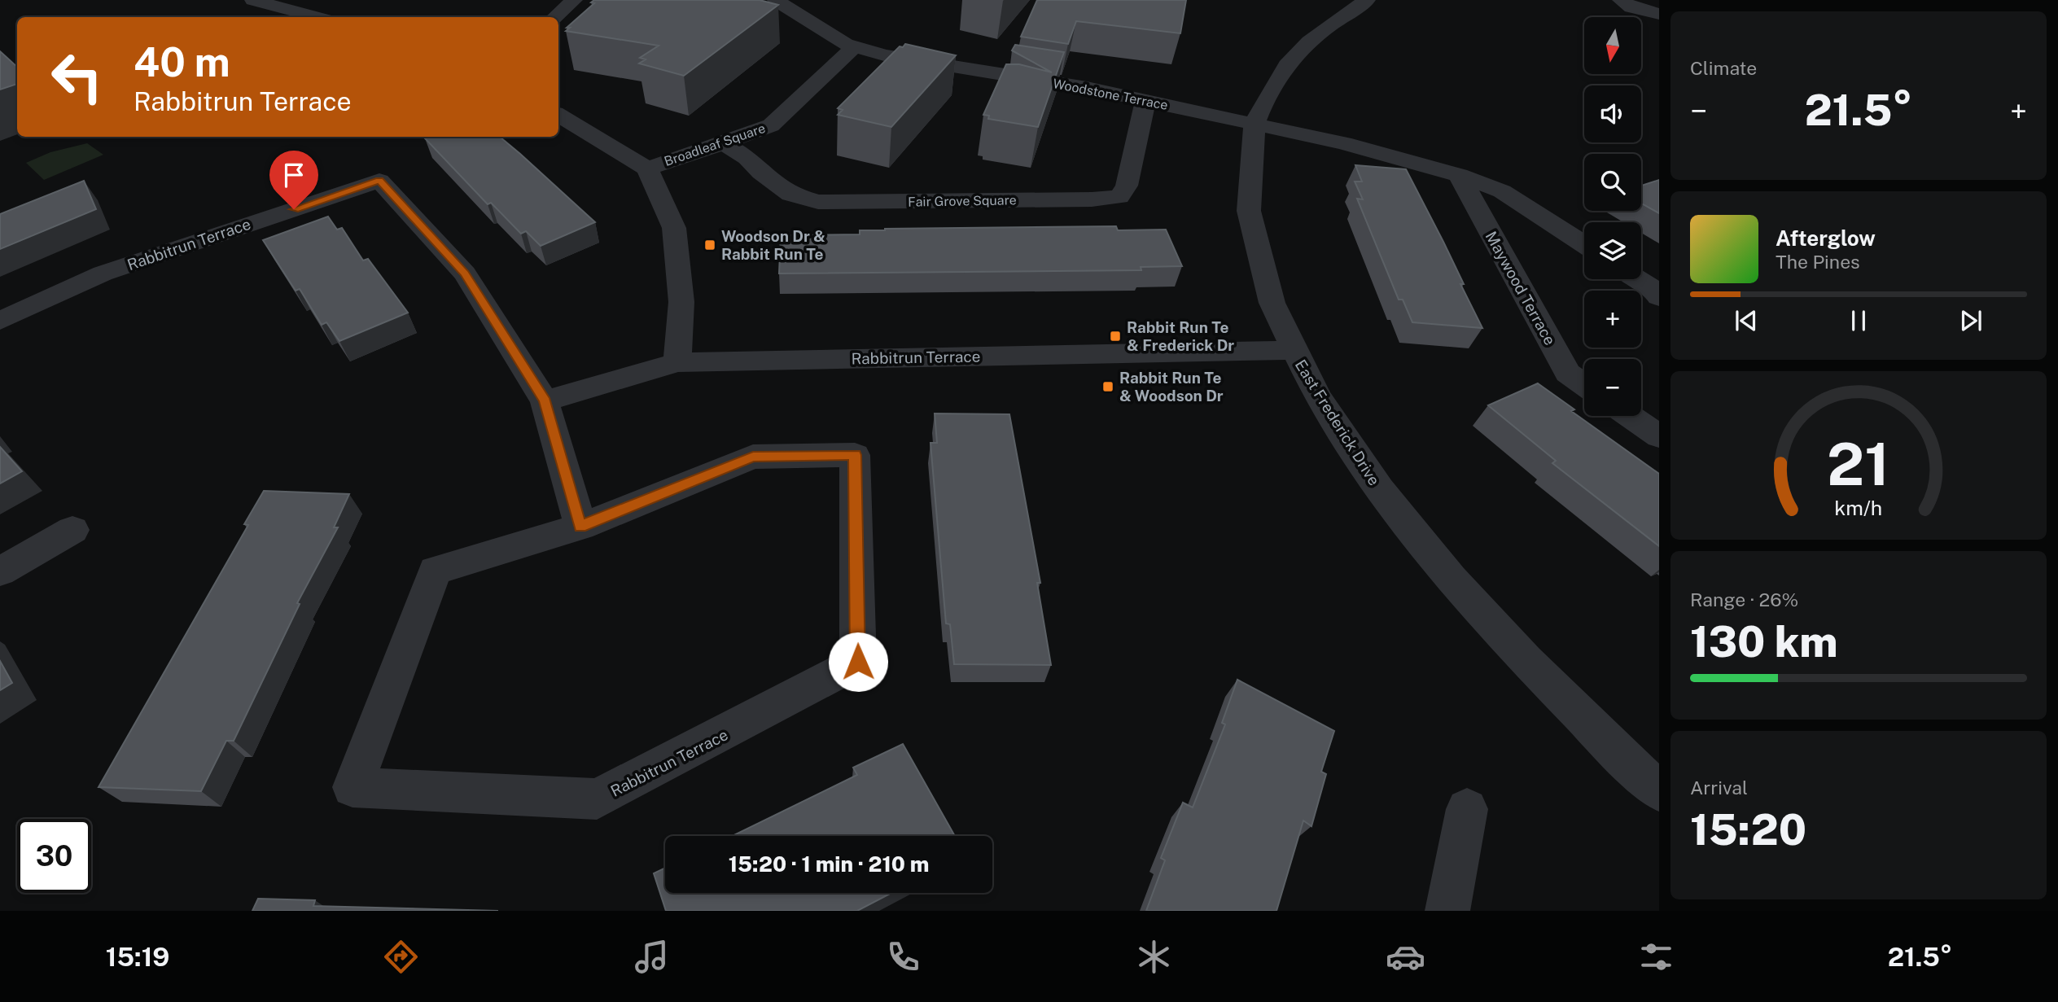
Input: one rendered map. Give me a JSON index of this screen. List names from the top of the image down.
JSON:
{
  "streets": {
    "street": [
      "Woodstone Terrace",
      "Broadleaf Square",
      "Fair Grove Square",
      "Rabbitrun Terrace",
      "Maywood Terrace",
      "East Frederick Drive"
    ]
  },
  "crossings": [
    ["Woodstone Terrace", "Broadleaf Square"],
    ["Woodstone Terrace", "Fair Grove Square"],
    ["Woodstone Terrace", "East Frederick Drive"],
    ["Broadleaf Square", "Fair Grove Square"],
    ["Rabbitrun Terrace", "East Frederick Drive"]
  ],
  "places": {
    "transit": ["Woodson Dr & Rabbit Run Te", "Rabbit Run Te & Frederick Dr", "Rabbit Run Te & Woodson Dr"]
  },
  "north": "bottom",
  "page": {
    "tile": [
      "Climate",
      ["Range · 26%", "130 km"],
      ["Arrival", "15:20"]
    ],
    "map_buttons": ["+", "−"],
    "turn": ["40 m", "Rabbitrun Terrace"],
    "heat": ["−", "21.5°", "+"],
    "song": ["Afterglow", "The Pines"],
    "limit": "30",
    "trip": "15:20 · 1 min · 210 m",
    "tabs": ["15:19", "21.5°"],
    "gauge": ["21", "km/h"]
  }
}
